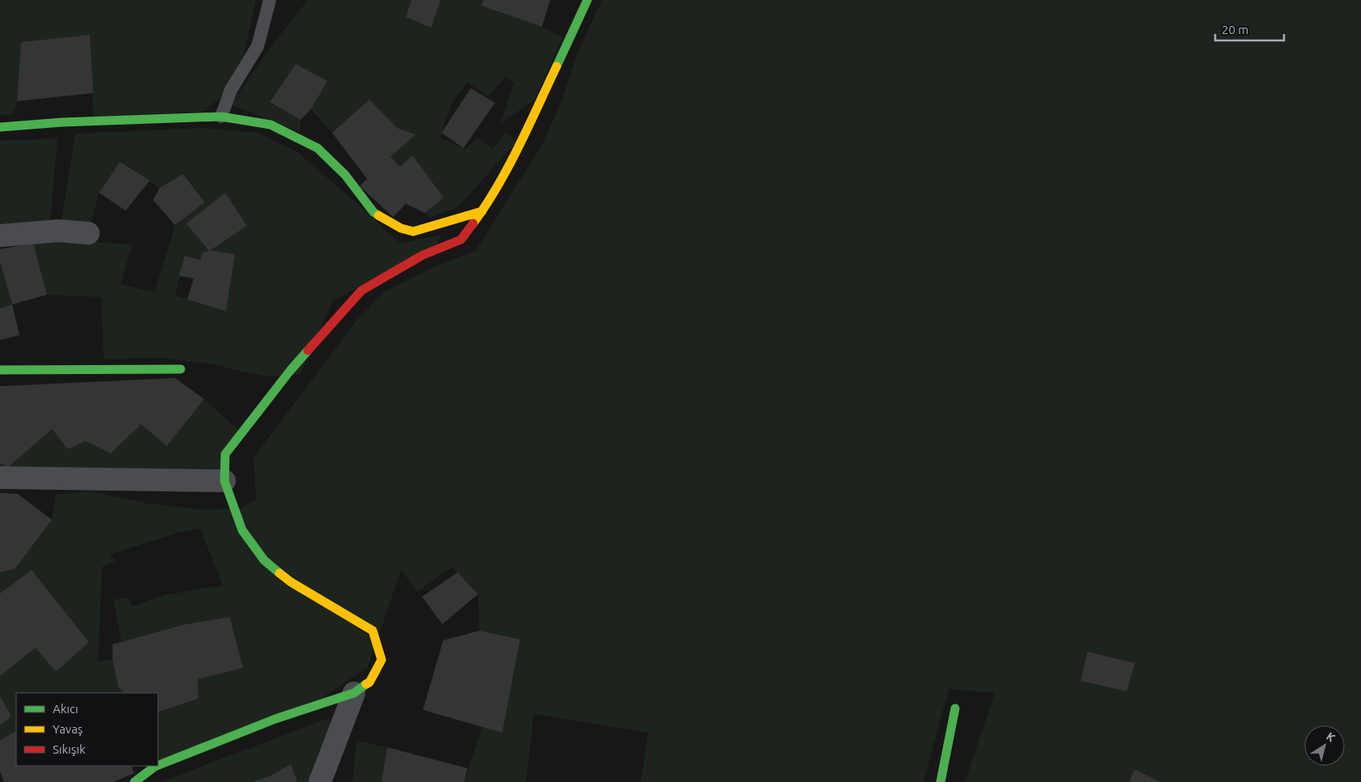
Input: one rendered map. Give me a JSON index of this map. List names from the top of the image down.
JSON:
{
  "legend": ["Akıcı", "Yavaş", "Sıkışık"],
  "scale_bar": "20 m",
  "north": "top right"
}
